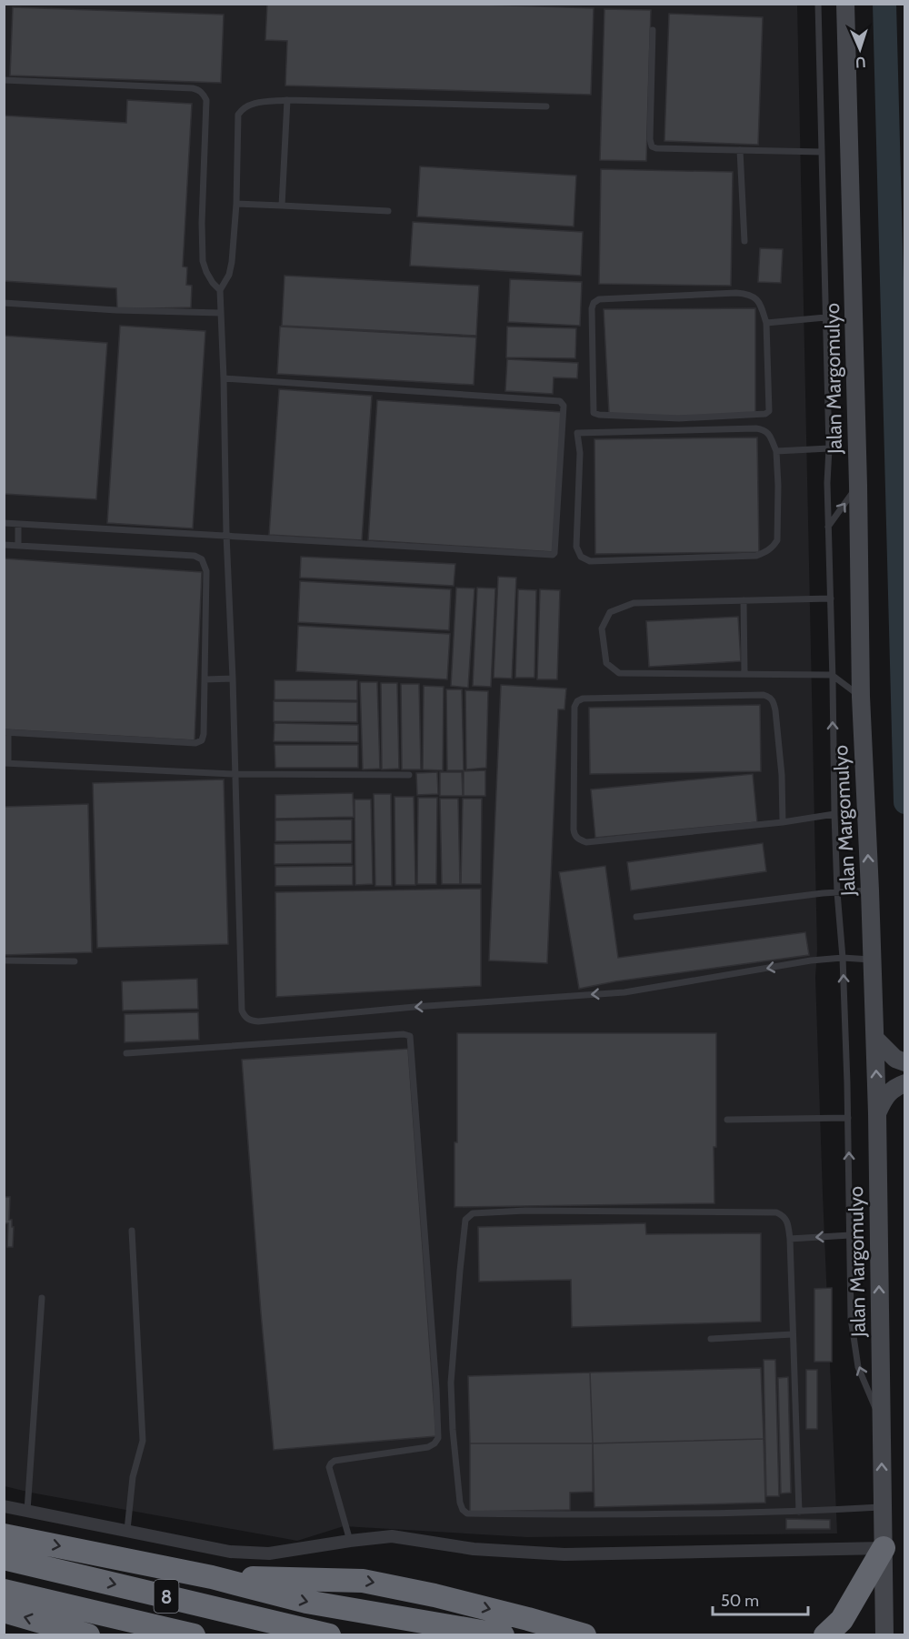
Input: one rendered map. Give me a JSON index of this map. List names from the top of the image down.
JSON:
{
  "streets": {
    "highway": ["8"],
    "main road": ["Jalan Margomulyo"]
  },
  "one_way": ["Jalan Margomulyo"],
  "scale_bar": "50 m",
  "north": "bottom"
}
